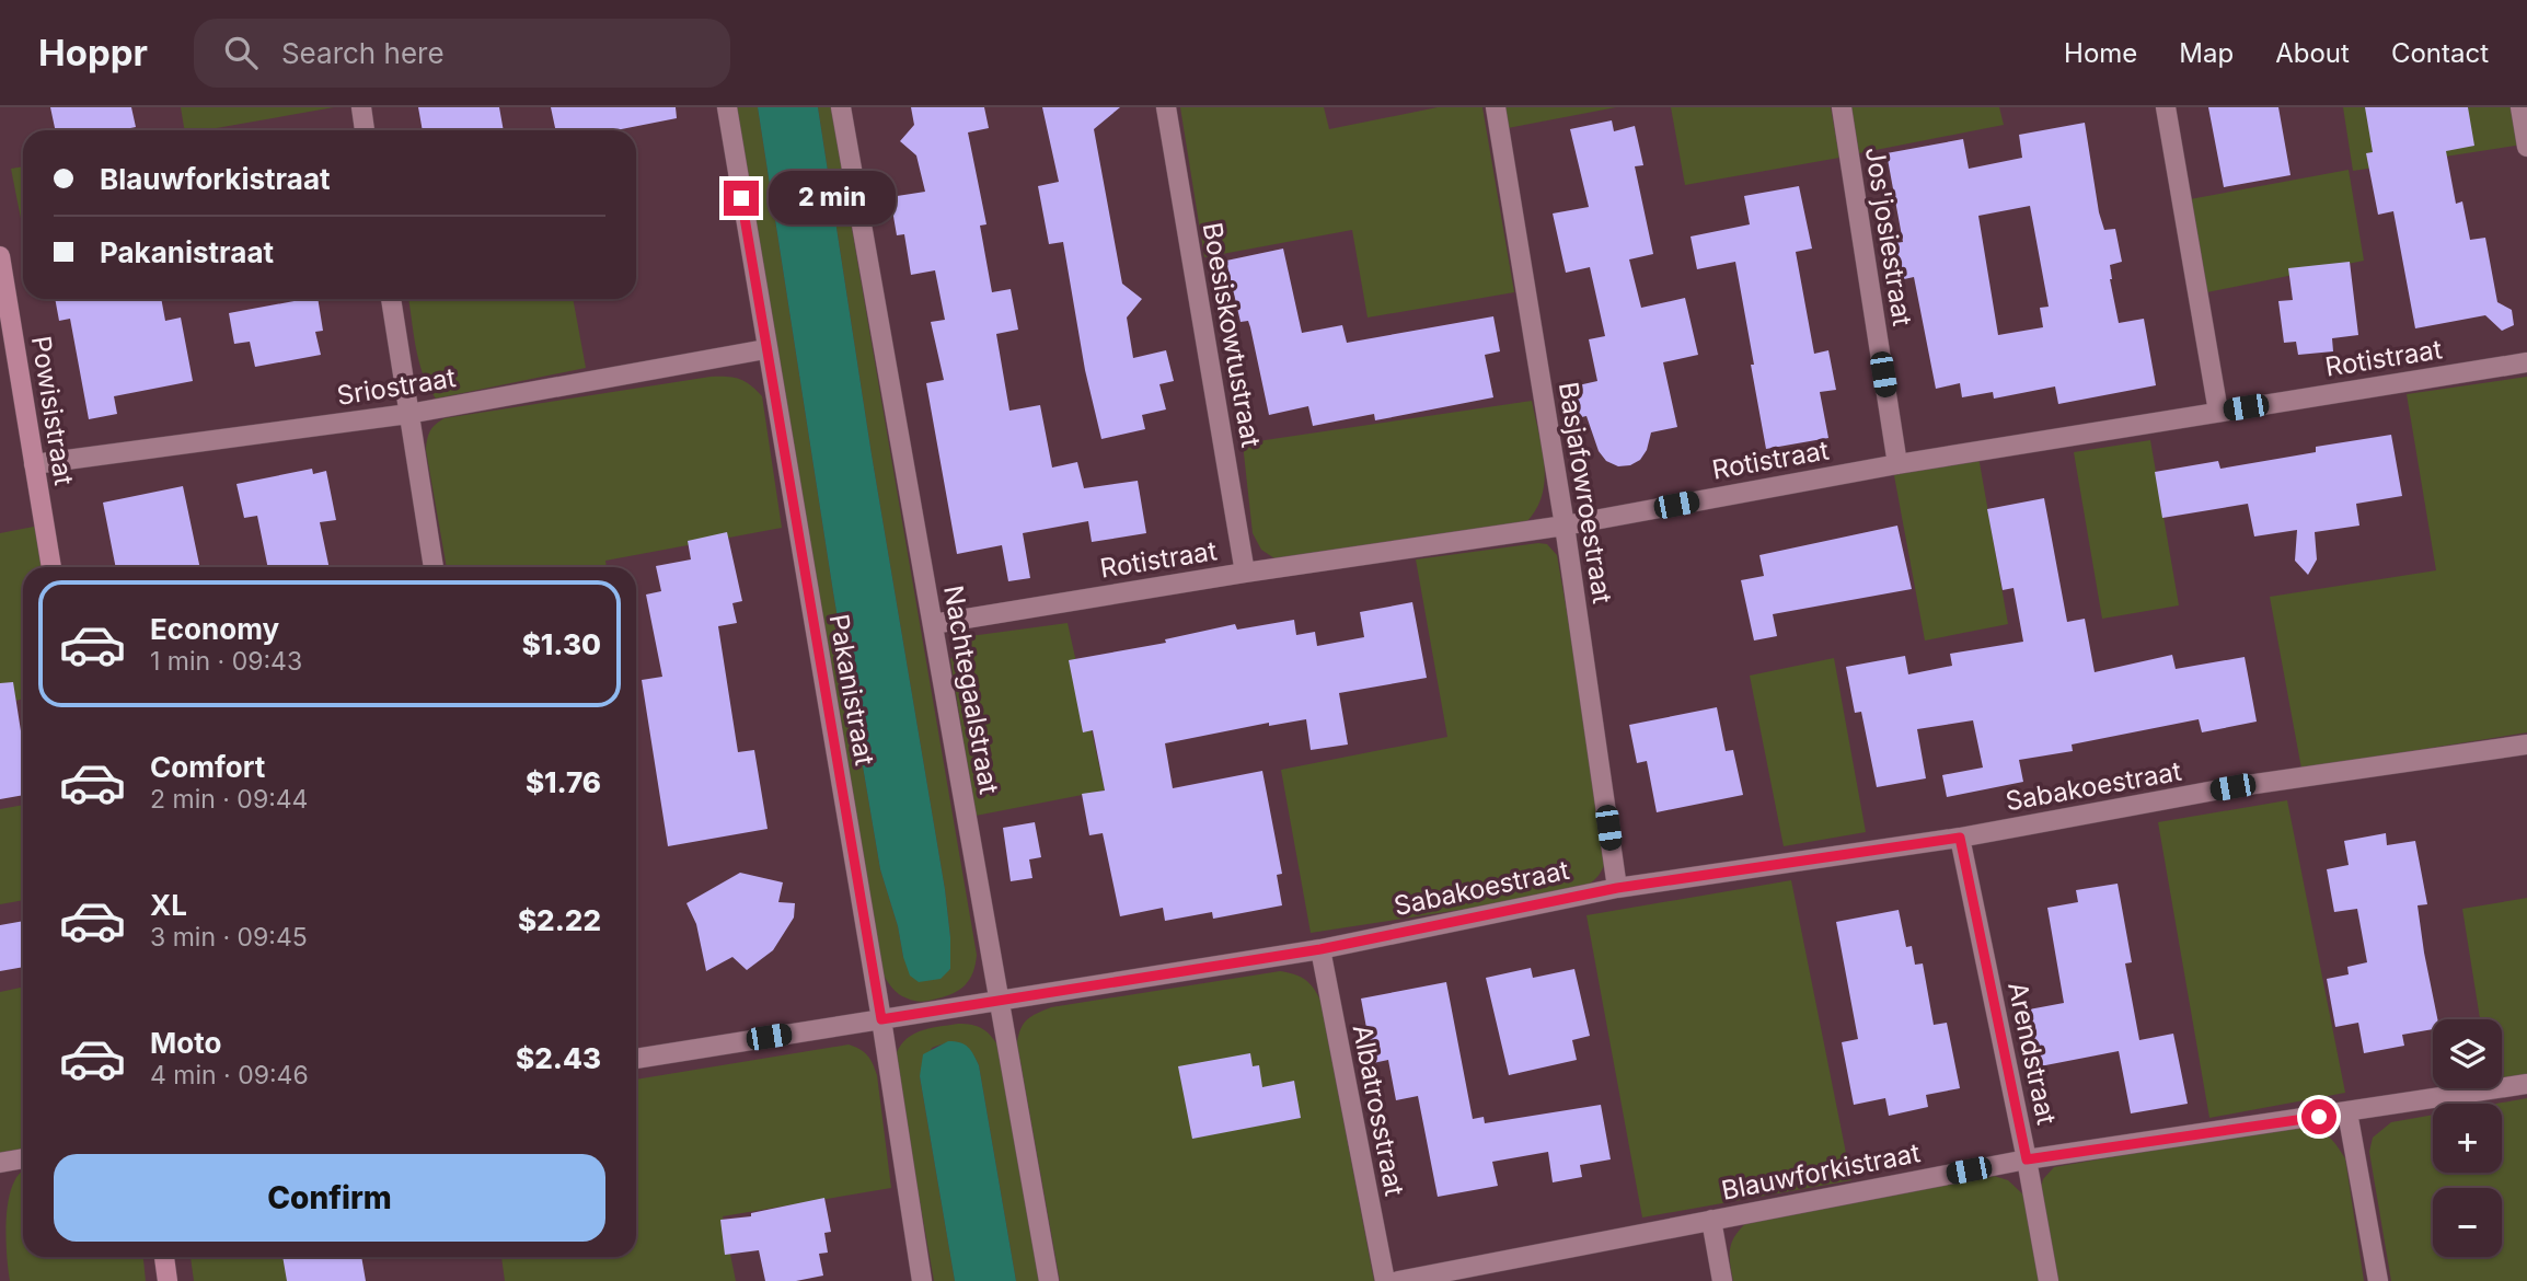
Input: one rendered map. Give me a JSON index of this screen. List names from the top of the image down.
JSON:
{
  "streets": {
    "street": [
      "Jos'josiestraat",
      "Boesiskowtustraat",
      "Rotistraat",
      "Sriostraat",
      "Powisistraat",
      "Basjafowroestraat",
      "Pakanistraat",
      "Nachtegaalstraat",
      "Sabakoestraat",
      "Arendstraat",
      "Albatrosstraat",
      "Blauwforkistraat"
    ]
  },
  "crossings": [
    ["Jos'josiestraat", "Rotistraat"],
    ["Boesiskowtustraat", "Rotistraat"],
    ["Rotistraat", "Basjafowroestraat"],
    ["Rotistraat", "Nachtegaalstraat"],
    ["Sriostraat", "Powisistraat"],
    ["Sriostraat", "Pakanistraat"],
    ["Basjafowroestraat", "Sabakoestraat"],
    ["Pakanistraat", "Sabakoestraat"],
    ["Nachtegaalstraat", "Sabakoestraat"],
    ["Sabakoestraat", "Arendstraat"],
    ["Sabakoestraat", "Albatrosstraat"],
    ["Arendstraat", "Blauwforkistraat"]
  ],
  "page": {
    "header": "Hoppr",
    "search": "Search here",
    "nav": [
      "Home",
      "Map",
      "About",
      "Contact"
    ],
    "banner": ["Blauwforkistraat", "Pakanistraat"],
    "bubble": "2 min",
    "list": [
      {
        "name": "Economy",
        "note": "1 min · 09:43",
        "value": "$1.30"
      },
      {
        "name": "Comfort",
        "note": "2 min · 09:44",
        "value": "$1.76"
      },
      {
        "name": "XL",
        "note": "3 min · 09:45",
        "value": "$2.22"
      },
      {
        "name": "Moto",
        "note": "4 min · 09:46",
        "value": "$2.43"
      }
    ],
    "map_buttons": ["+", "−"],
    "buttons": "Confirm"
  }
}
